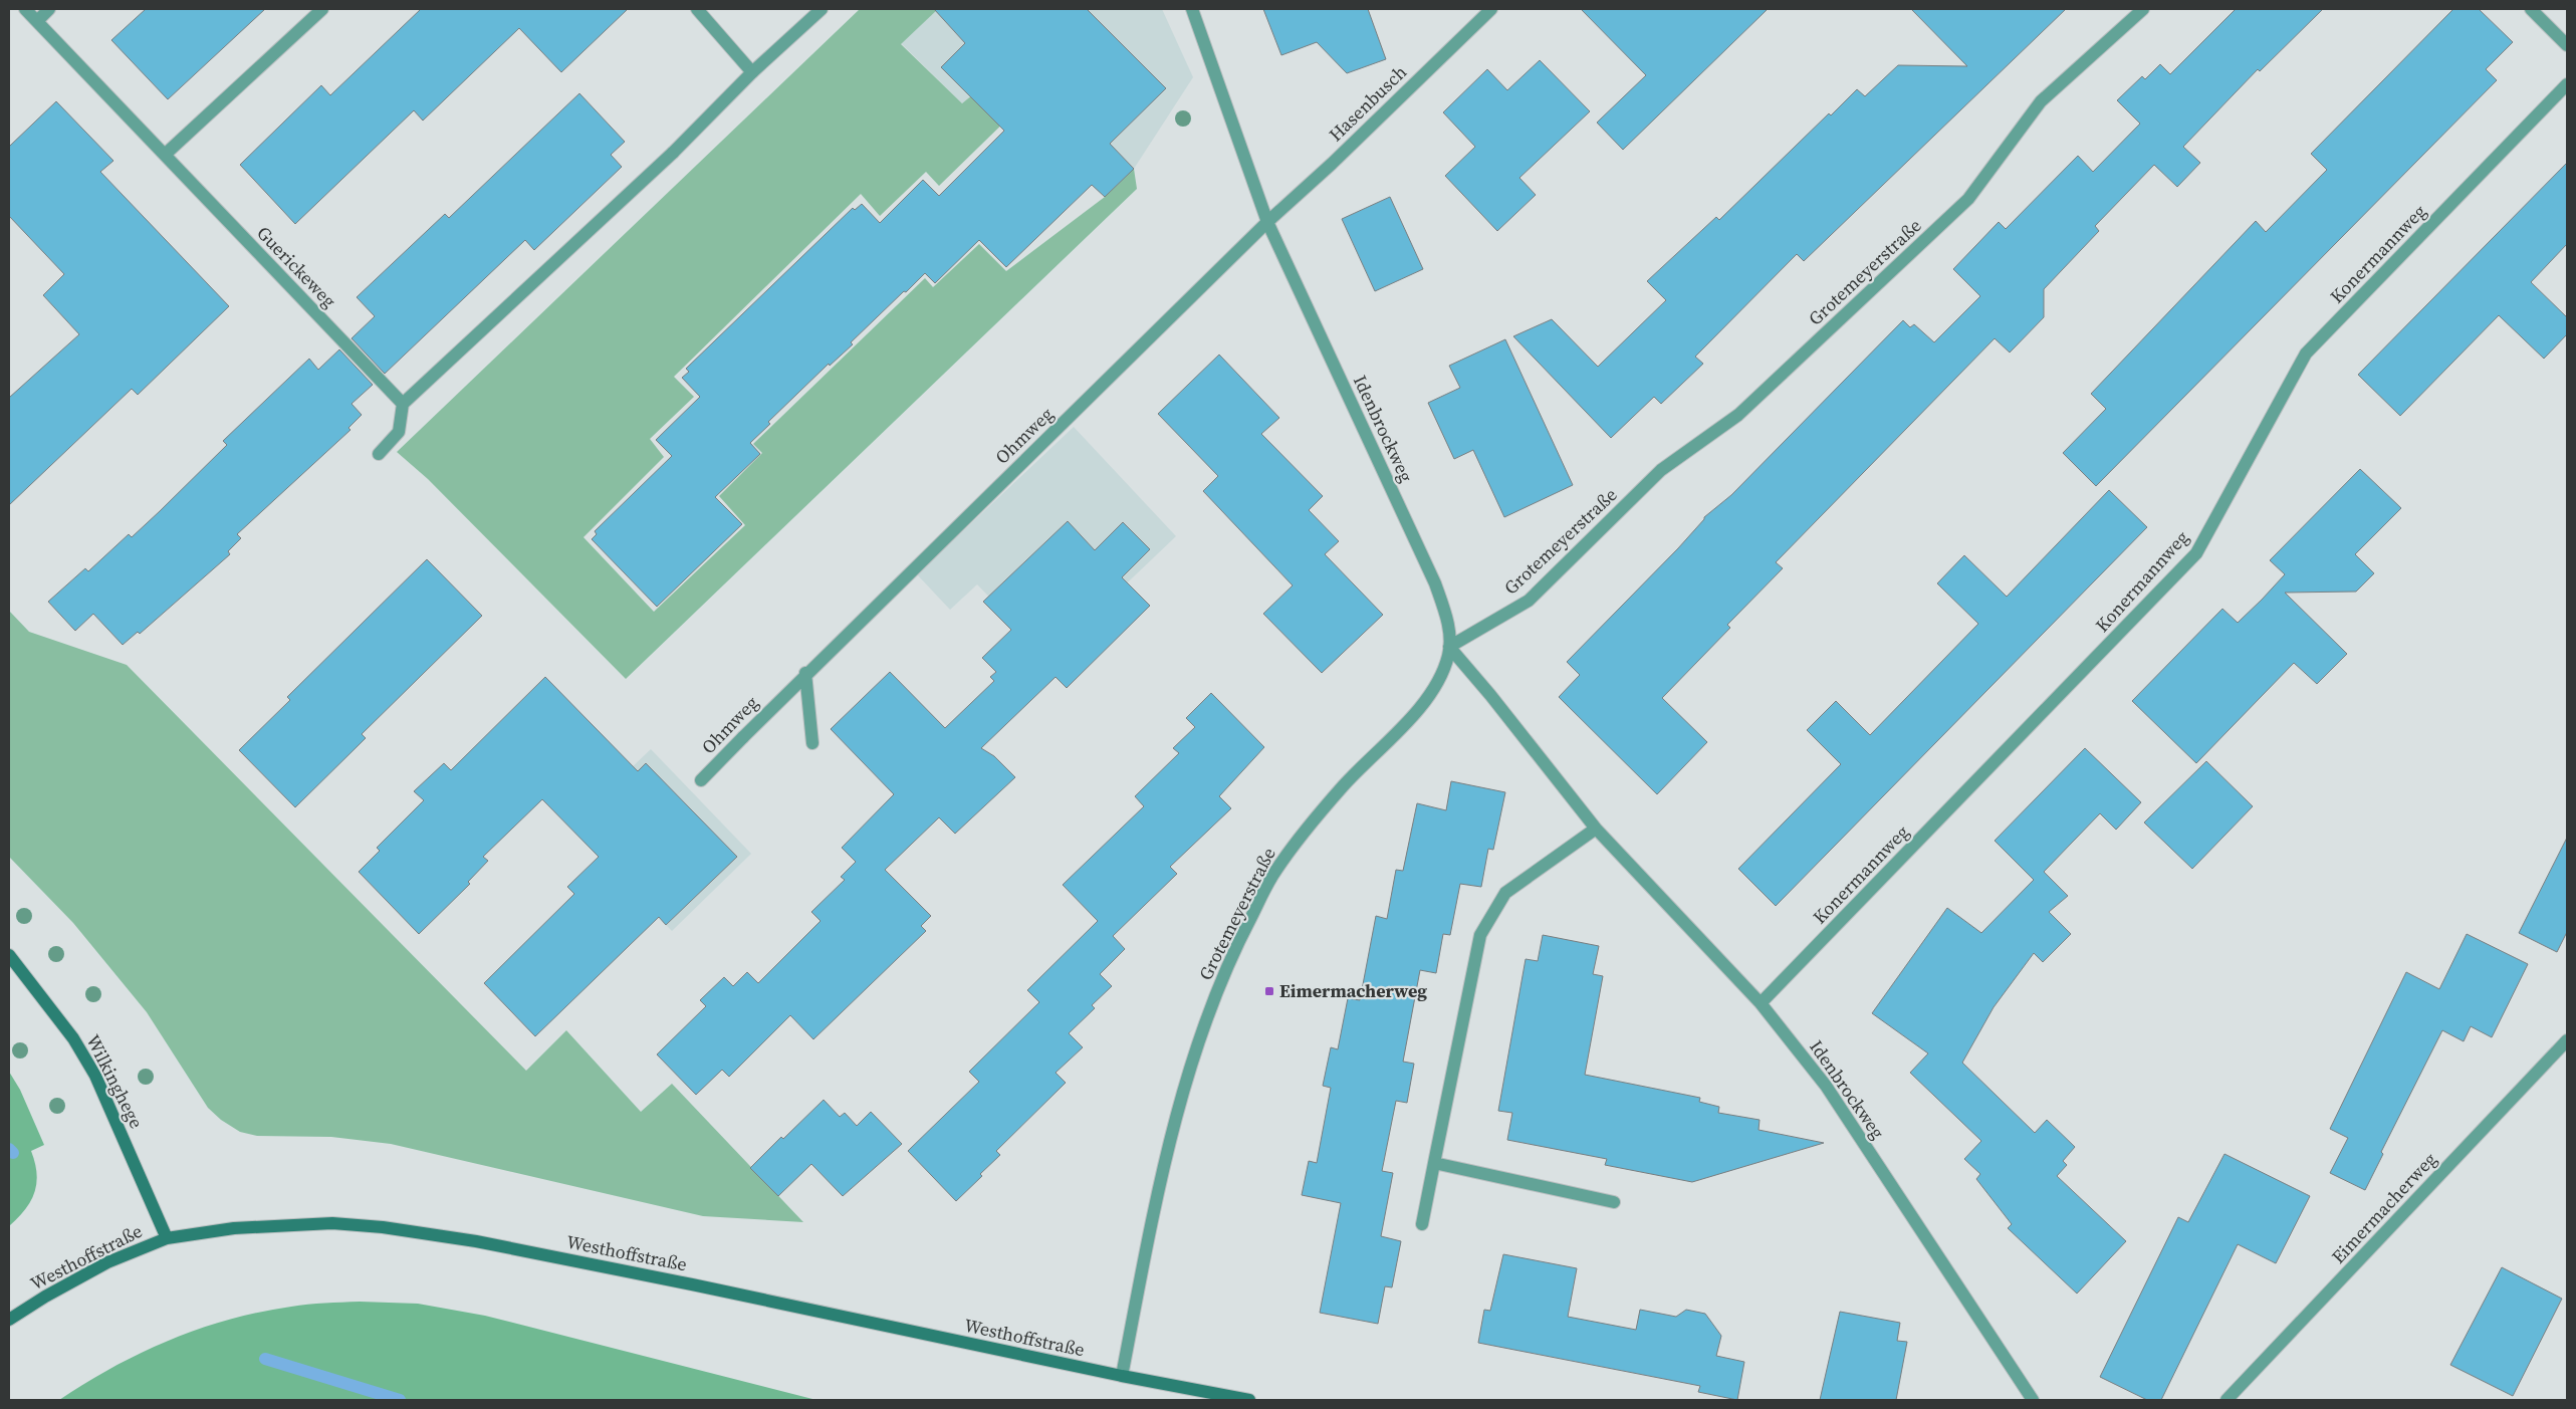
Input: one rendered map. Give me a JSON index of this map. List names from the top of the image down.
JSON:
{
  "streets": {
    "street": [
      "Hasenbusch",
      "Konermannweg",
      "Guerickeweg",
      "Grotemeyerstraße",
      "Idenbrockweg",
      "Ohmweg",
      "Wilkinghege",
      "Eimermacherweg",
      "Westhoffstraße"
    ]
  },
  "crossings": [
    ["Hasenbusch", "Idenbrockweg"],
    ["Hasenbusch", "Ohmweg"],
    ["Konermannweg", "Idenbrockweg"],
    ["Grotemeyerstraße", "Idenbrockweg"],
    ["Grotemeyerstraße", "Westhoffstraße"],
    ["Idenbrockweg", "Ohmweg"],
    ["Wilkinghege", "Westhoffstraße"]
  ],
  "places": {
    "transit": ["Eimermacherweg"]
  }
}
